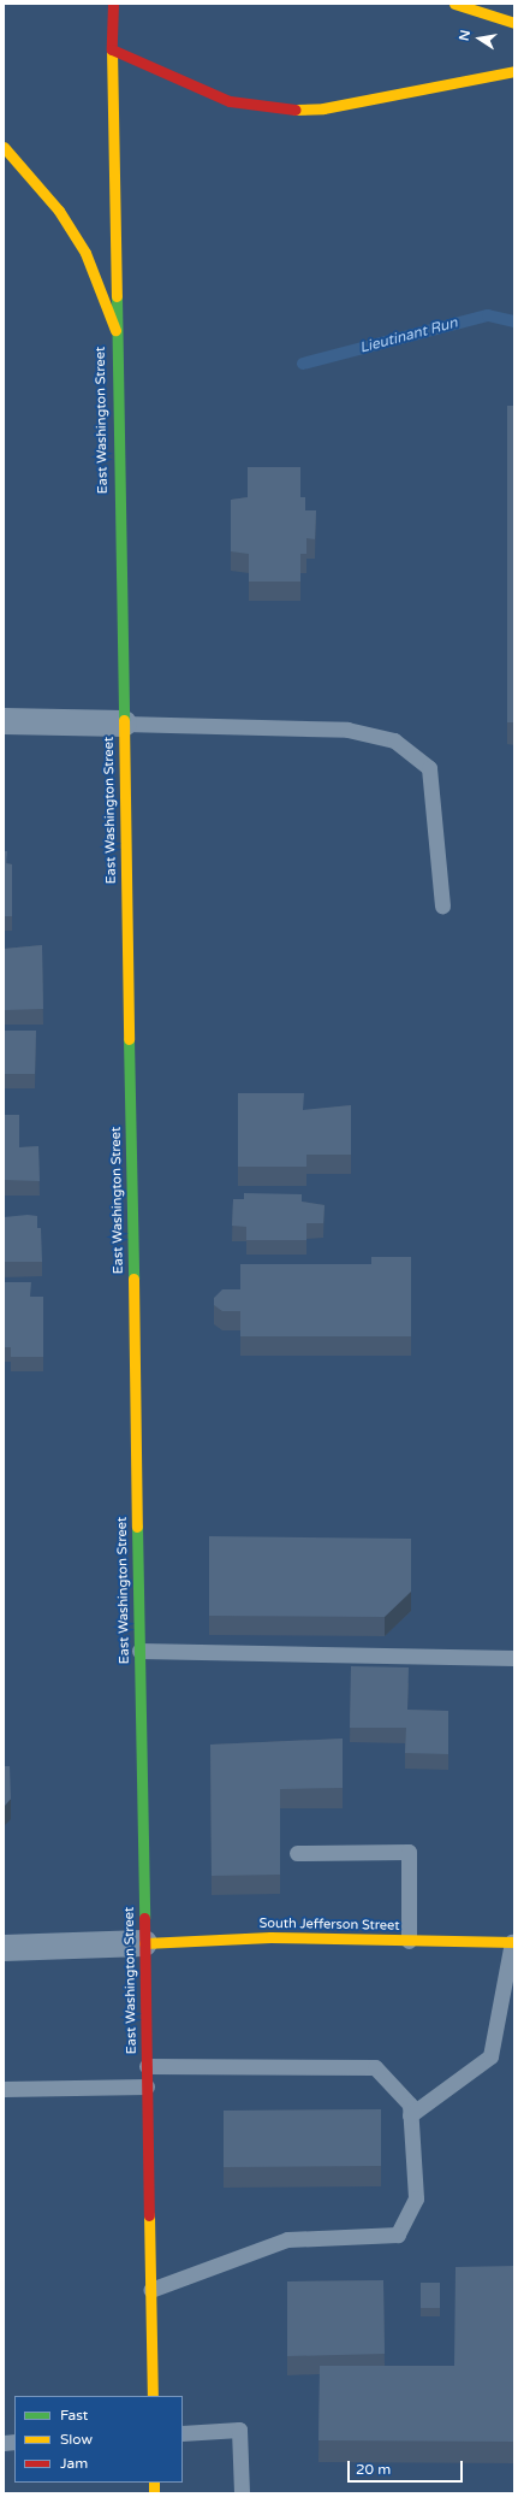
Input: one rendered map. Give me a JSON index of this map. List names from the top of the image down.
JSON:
{
  "streets": {
    "main road": ["East Washington Street", "South Jefferson Street"]
  },
  "crossings": [
    ["East Washington Street", "South Jefferson Street"]
  ],
  "water": ["Lieutinant Run"],
  "legend": ["Fast", "Slow", "Jam"],
  "scale_bar": "20 m",
  "north": "left"
}
